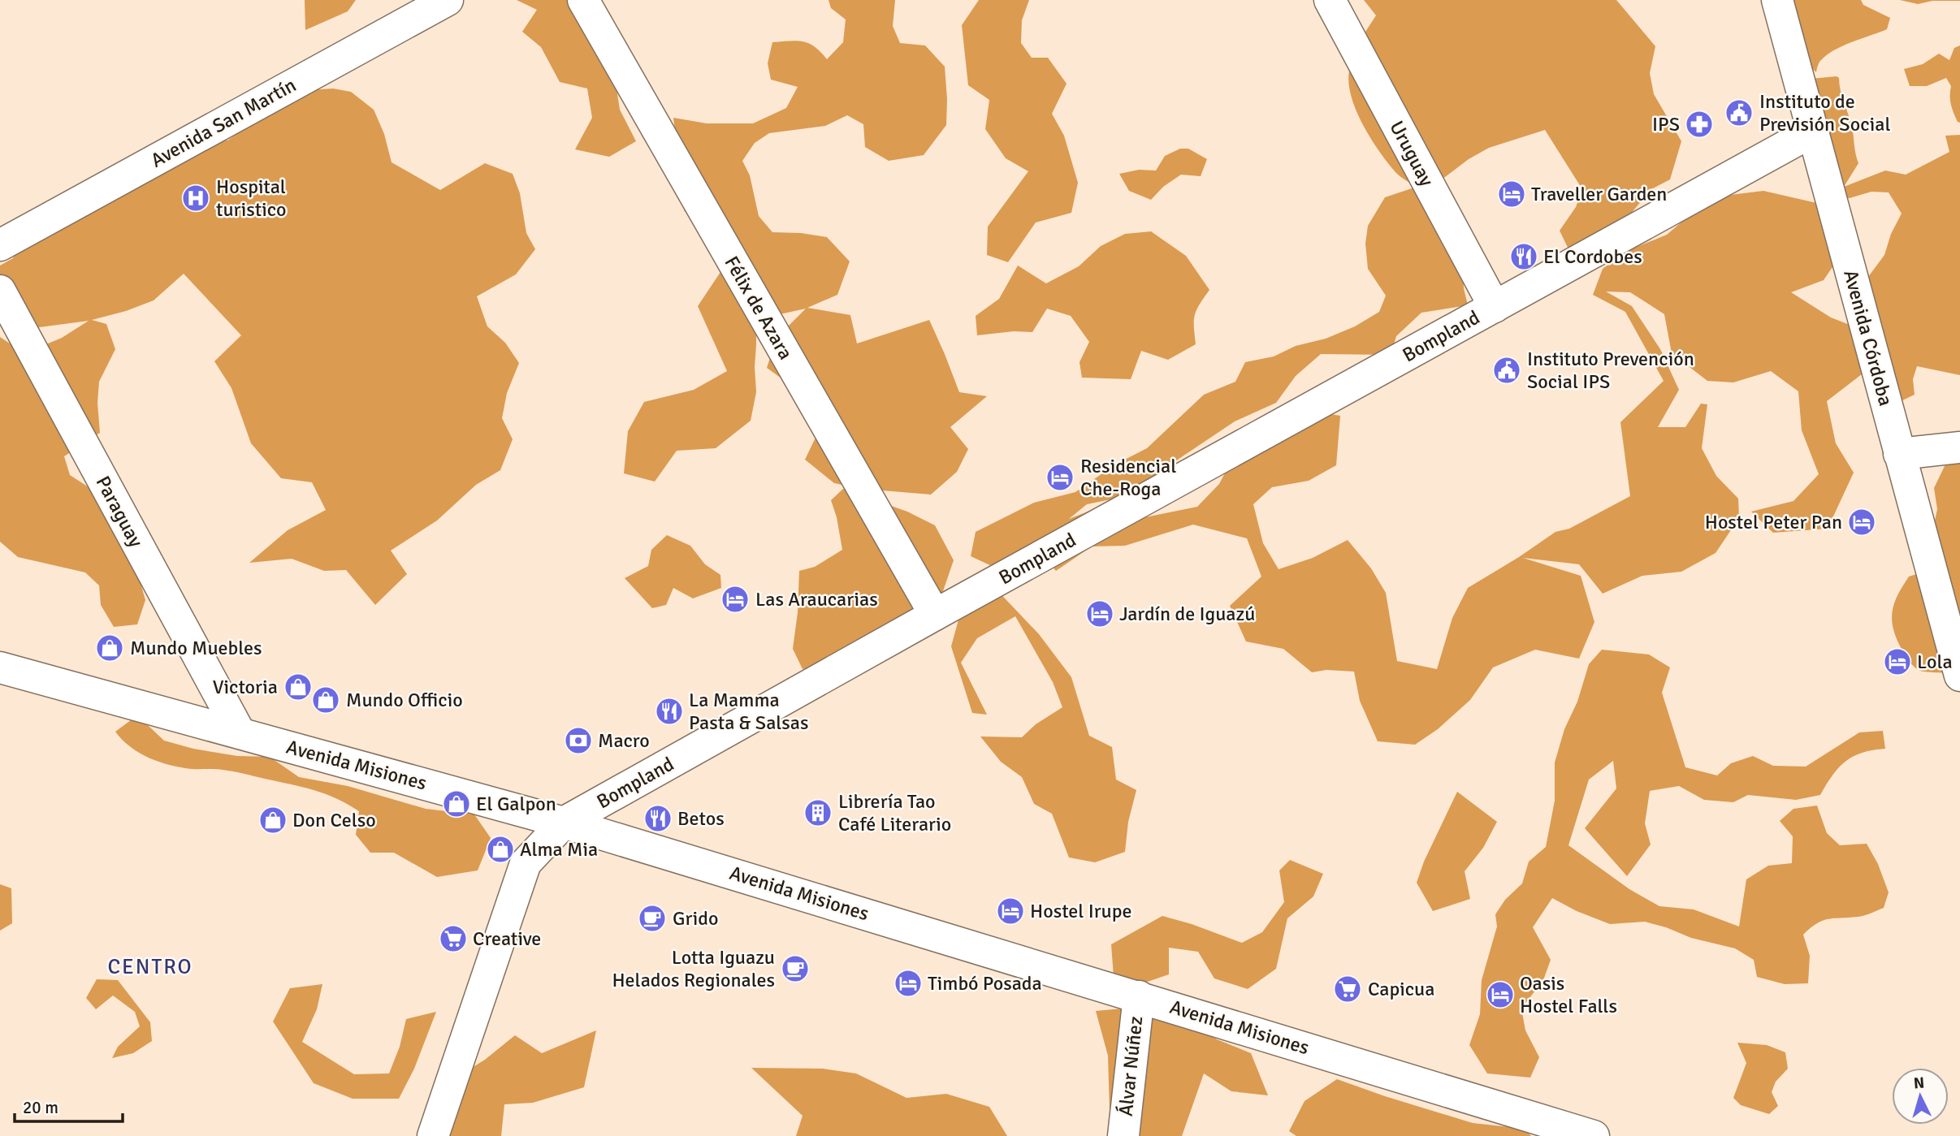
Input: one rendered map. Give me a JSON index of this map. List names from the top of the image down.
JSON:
{
  "streets": {
    "street": [
      "Avenida San Martín",
      "Uruguay",
      "Félix de Azara",
      "Bompland",
      "Avenida Córdoba",
      "Paraguay",
      "Avenida Misiones",
      "Álvar Núñez"
    ]
  },
  "crossings": [
    ["Uruguay", "Bompland"],
    ["Félix de Azara", "Bompland"],
    ["Bompland", "Avenida Córdoba"],
    ["Bompland", "Avenida Misiones"],
    ["Paraguay", "Avenida Misiones"],
    ["Avenida Misiones", "Álvar Núñez"]
  ],
  "districts": ["CENTRO"],
  "places": {
    "public building": ["Instituto de Previsión Social", "Instituto Prevención Social IPS"],
    "pharmacy": ["IPS"],
    "hotel": [
      "Traveller Garden",
      "Residencial Che-Roga",
      "Hostel Peter Pan",
      "Las Araucarias",
      "Jardín de Iguazú",
      "Lola",
      "Hostel Irupe",
      "Timbó Posada",
      "Oasis Hostel Falls"
    ],
    "hospital": ["Hospital turistico"],
    "restaurant": ["El Cordobes", "La Mamma Pasta & Salsas", "Betos"],
    "shop": [
      "Mundo Muebles",
      "Victoria",
      "Mundo Officio",
      "El Galpon",
      "Don Celso",
      "Alma Mia"
    ],
    "bank": ["Macro"],
    "building": ["Librería Tao Café Literario"],
    "cafe": ["Grido", "Lotta Iguazu Helados Regionales"],
    "supermarket": ["Creative", "Capicua"]
  },
  "scale_bar": "20 m",
  "north": "top"
}
